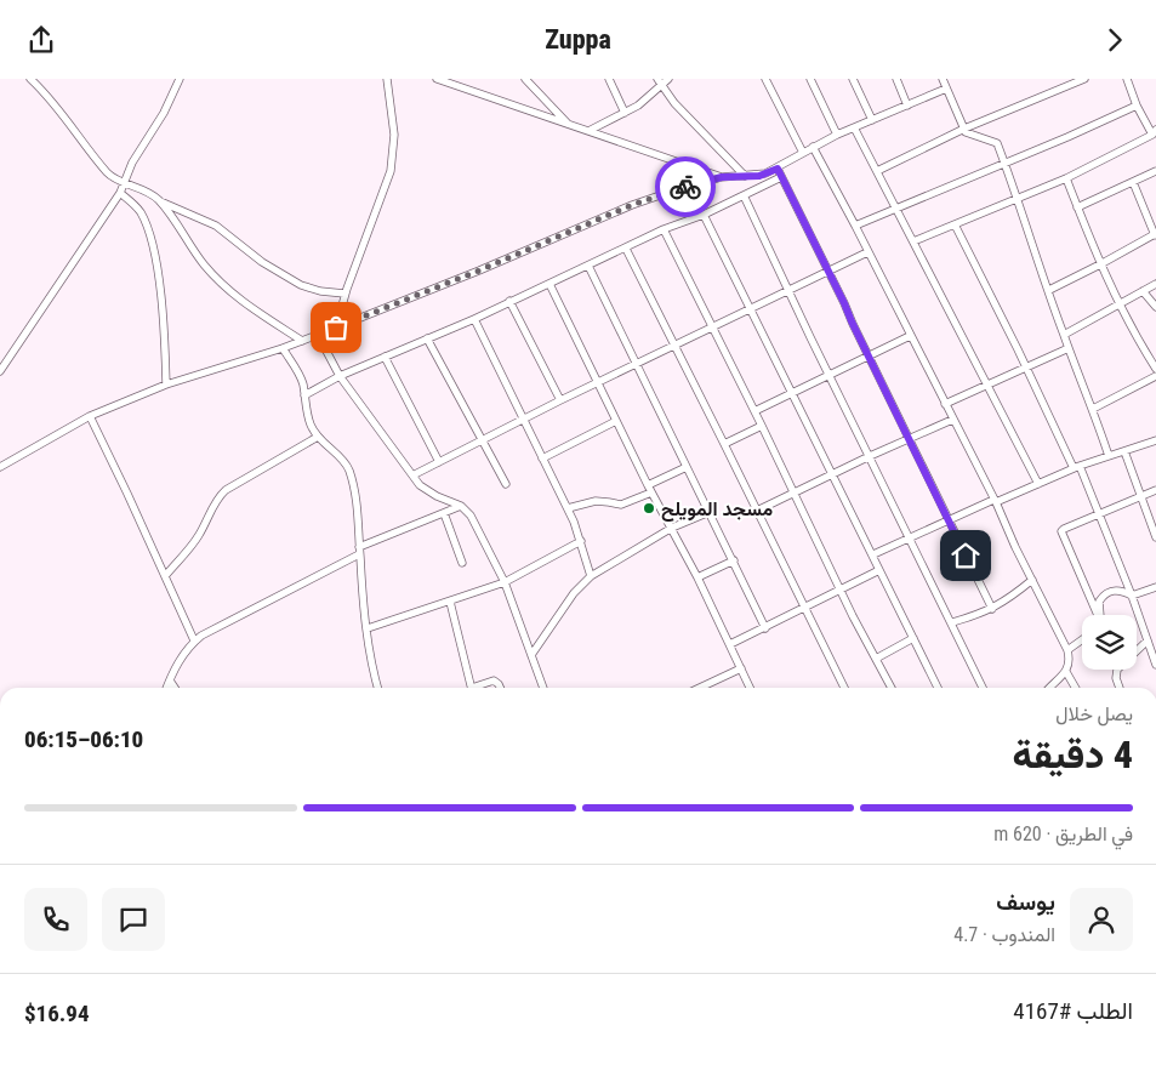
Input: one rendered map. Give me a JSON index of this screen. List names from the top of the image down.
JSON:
{
  "places": ["مسجد المويلح"],
  "page": {
    "header": "Zuppa",
    "heading": ["4 دقيقة", "يصل خلال", "06:10–06:15"],
    "panel": [
      "يوسف",
      "المندوب · 4.7",
      "الطلب #4167",
      "$16.94"
    ],
    "bar": "في الطريق · 620 m"
  }
}
